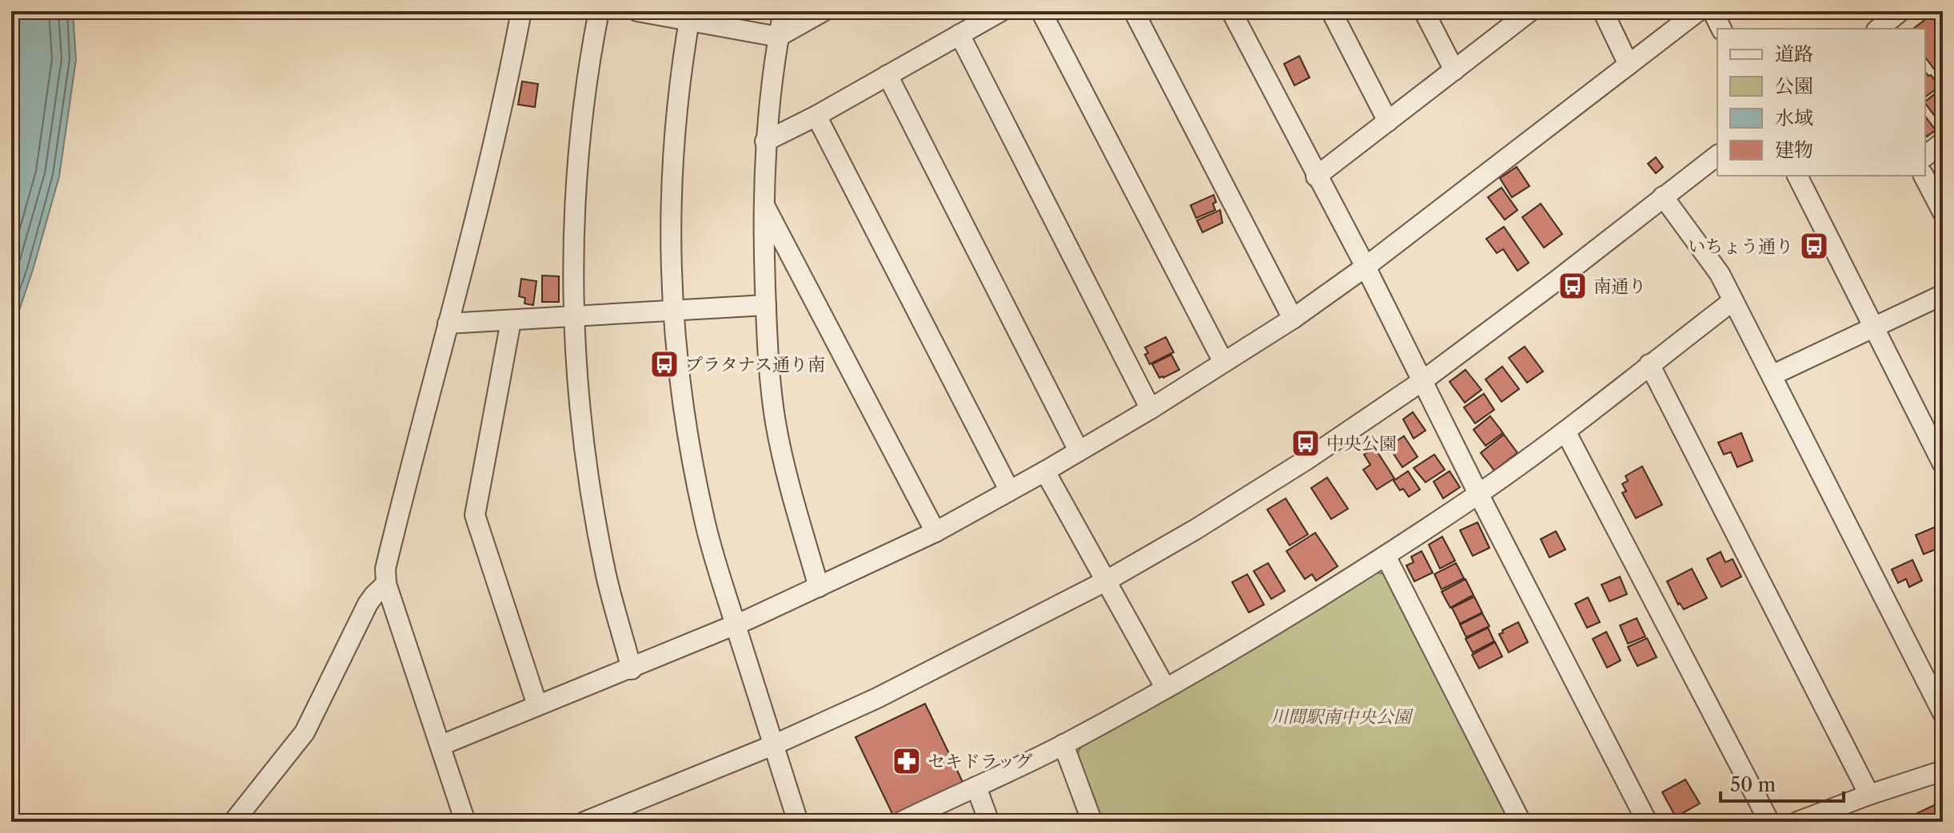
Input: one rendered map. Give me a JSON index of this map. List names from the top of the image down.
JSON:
{
  "parks": ["川間駅南中央公園"],
  "places": {
    "bus stop": [
      "いちょう通り",
      "南通り",
      "プラタナス通り南",
      "中央公園"
    ],
    "pharmacy": ["セキドラッグ"]
  },
  "legend": [
    "道路",
    "公園",
    "水域",
    "建物"
  ],
  "scale_bar": "50 m"
}
